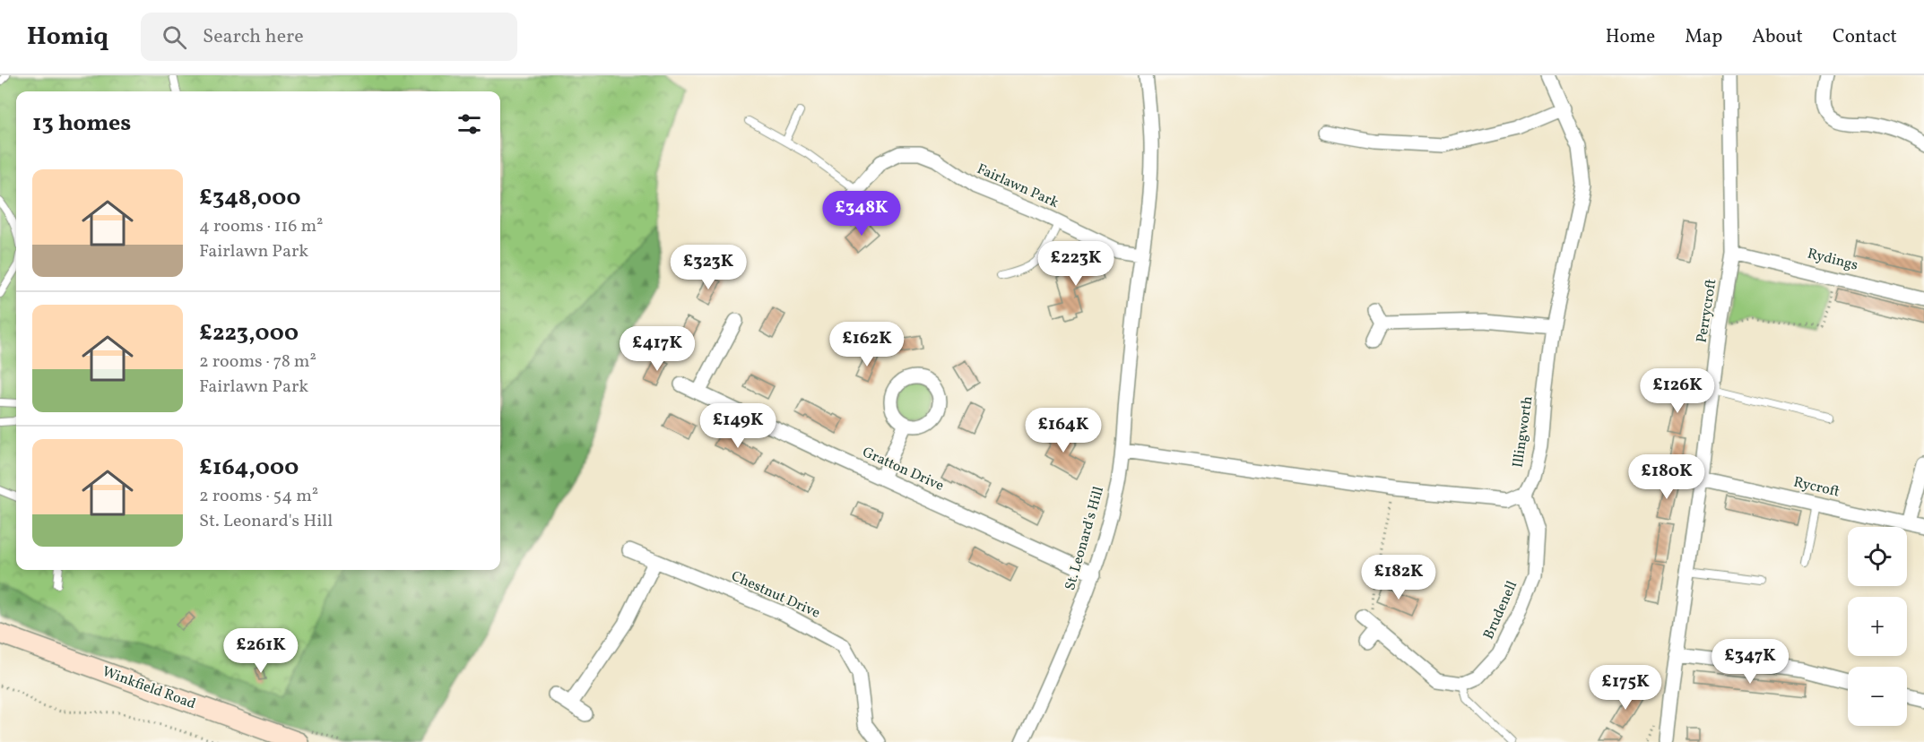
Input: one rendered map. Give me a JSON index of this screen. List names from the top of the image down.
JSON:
{
  "streets": {
    "main road": ["Winkfield Road"],
    "street": [
      "Fairlawn Park",
      "Rydings",
      "Perrycroft",
      "Illingworth",
      "Gratton Drive",
      "Rycroft",
      "St. Leonard's Hill",
      "Chestnut Drive",
      "Brudenell"
    ]
  },
  "crossings": [
    ["Fairlawn Park", "St. Leonard's Hill"],
    ["Rydings", "Perrycroft"],
    ["Perrycroft", "Rycroft"],
    ["Illingworth", "Brudenell"],
    ["Gratton Drive", "St. Leonard's Hill"]
  ],
  "page": {
    "header": "Homiq",
    "search": "Search here",
    "nav": [
      "Home",
      "Map",
      "About",
      "Contact"
    ],
    "heading": "13 homes",
    "list": [
      {
        "name": "£348,000",
        "note": "4 rooms · 116 m² · Fairlawn Park"
      },
      {
        "name": "£223,000",
        "note": "2 rooms · 78 m² · Fairlawn Park"
      },
      {
        "name": "£164,000",
        "note": "2 rooms · 54 m² · St. Leonard's Hill"
      }
    ],
    "price": [
      "£348K",
      "£223K",
      "£323K",
      "£162K",
      "£417K",
      "£126K",
      "£149K",
      "£164K",
      "£180K",
      "£182K",
      "£261K",
      "£347K",
      "£175K"
    ],
    "map_buttons": ["+", "−"]
  }
}
